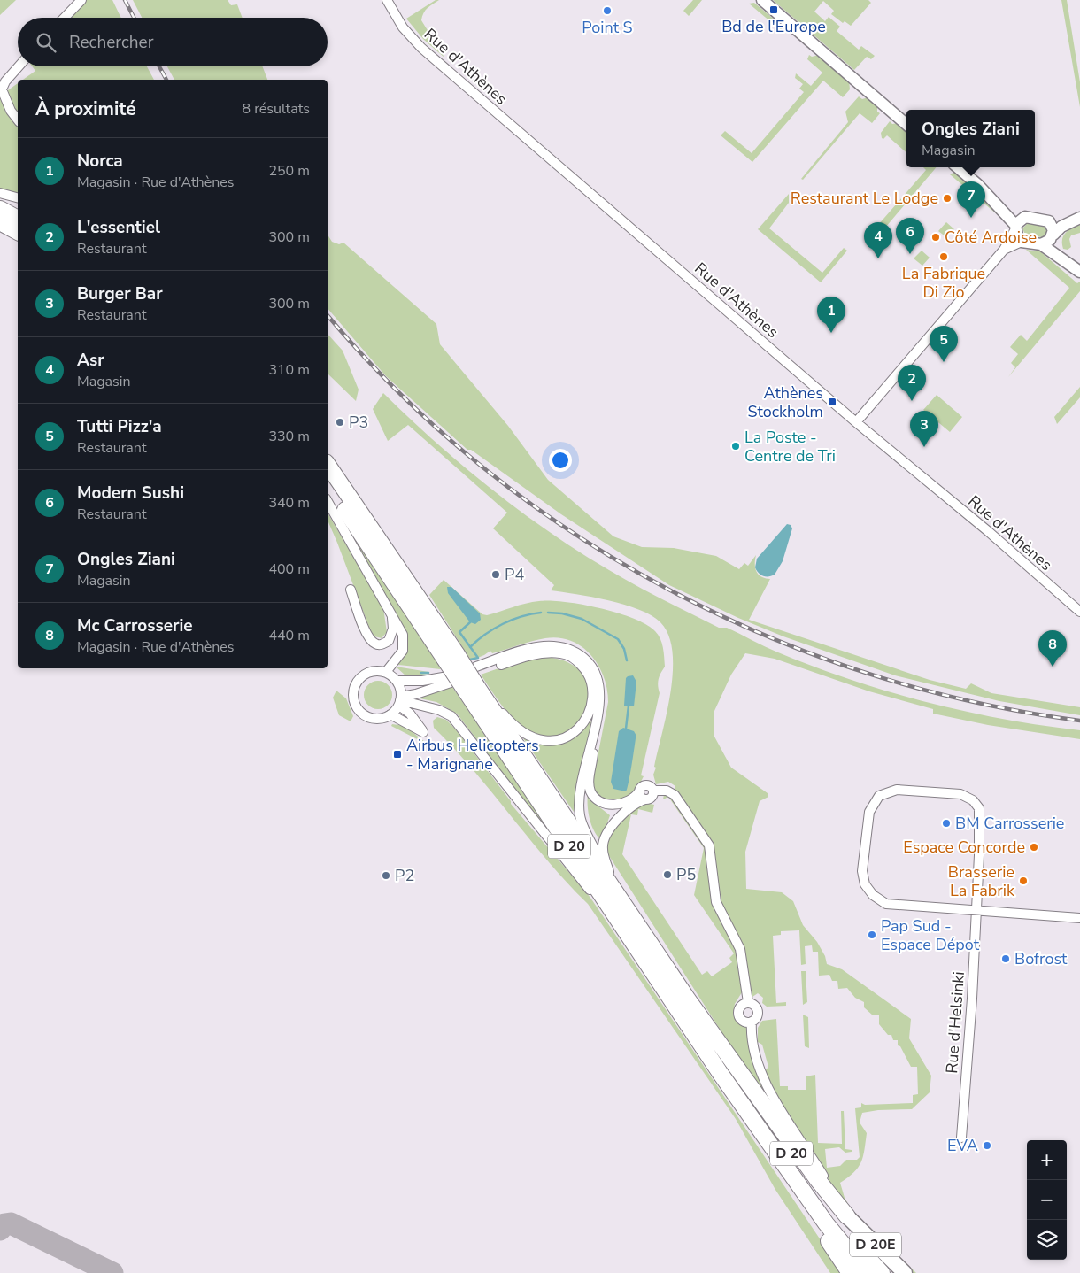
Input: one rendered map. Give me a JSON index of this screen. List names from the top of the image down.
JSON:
{
  "streets": {
    "highway": ["D 20", "D 20E"],
    "street": ["Rue d'Athènes", "Rue d'Helsinki"]
  },
  "crossings": [
    ["D 20", "D 20E"]
  ],
  "places": {
    "transit": ["Bd de l'Europe", "Athènes Stockholm", "Airbus Helicopters - Marignane"],
    "other": [
      "Point S",
      "Restaurant Le Lodge",
      "Côté Ardoise",
      "La Fabrique Di Zio",
      "P3",
      "La Poste - Centre de Tri",
      "P4",
      "BM Carrosserie",
      "Espace Concorde",
      "P5",
      "P2",
      "Brasserie La Fabrik",
      "Pap Sud - Espace Dépot",
      "Bofrost",
      "EVA"
    ]
  },
  "page": {
    "search": "Rechercher",
    "heading": ["À proximité", "8 résultats"],
    "popup": ["Ongles Ziani", "Magasin"],
    "list": [
      {
        "mark": "1",
        "name": "Norca",
        "note": "Magasin · Rue d'Athènes",
        "value": "250 m"
      },
      {
        "mark": "2",
        "name": "L'essentiel",
        "note": "Restaurant",
        "value": "300 m"
      },
      {
        "mark": "3",
        "name": "Burger Bar",
        "note": "Restaurant",
        "value": "300 m"
      },
      {
        "mark": "4",
        "name": "Asr",
        "note": "Magasin",
        "value": "310 m"
      },
      {
        "mark": "5",
        "name": "Tutti Pizz'a",
        "note": "Restaurant",
        "value": "330 m"
      },
      {
        "mark": "6",
        "name": "Modern Sushi",
        "note": "Restaurant",
        "value": "340 m"
      },
      {
        "mark": "7",
        "name": "Ongles Ziani",
        "note": "Magasin",
        "value": "400 m"
      },
      {
        "mark": "8",
        "name": "Mc Carrosserie",
        "note": "Magasin · Rue d'Athènes",
        "value": "440 m"
      }
    ],
    "pins": [
      "7",
      "6",
      "4",
      "1",
      "5",
      "2",
      "3",
      "8"
    ],
    "map_buttons": ["+", "−"]
  }
}
